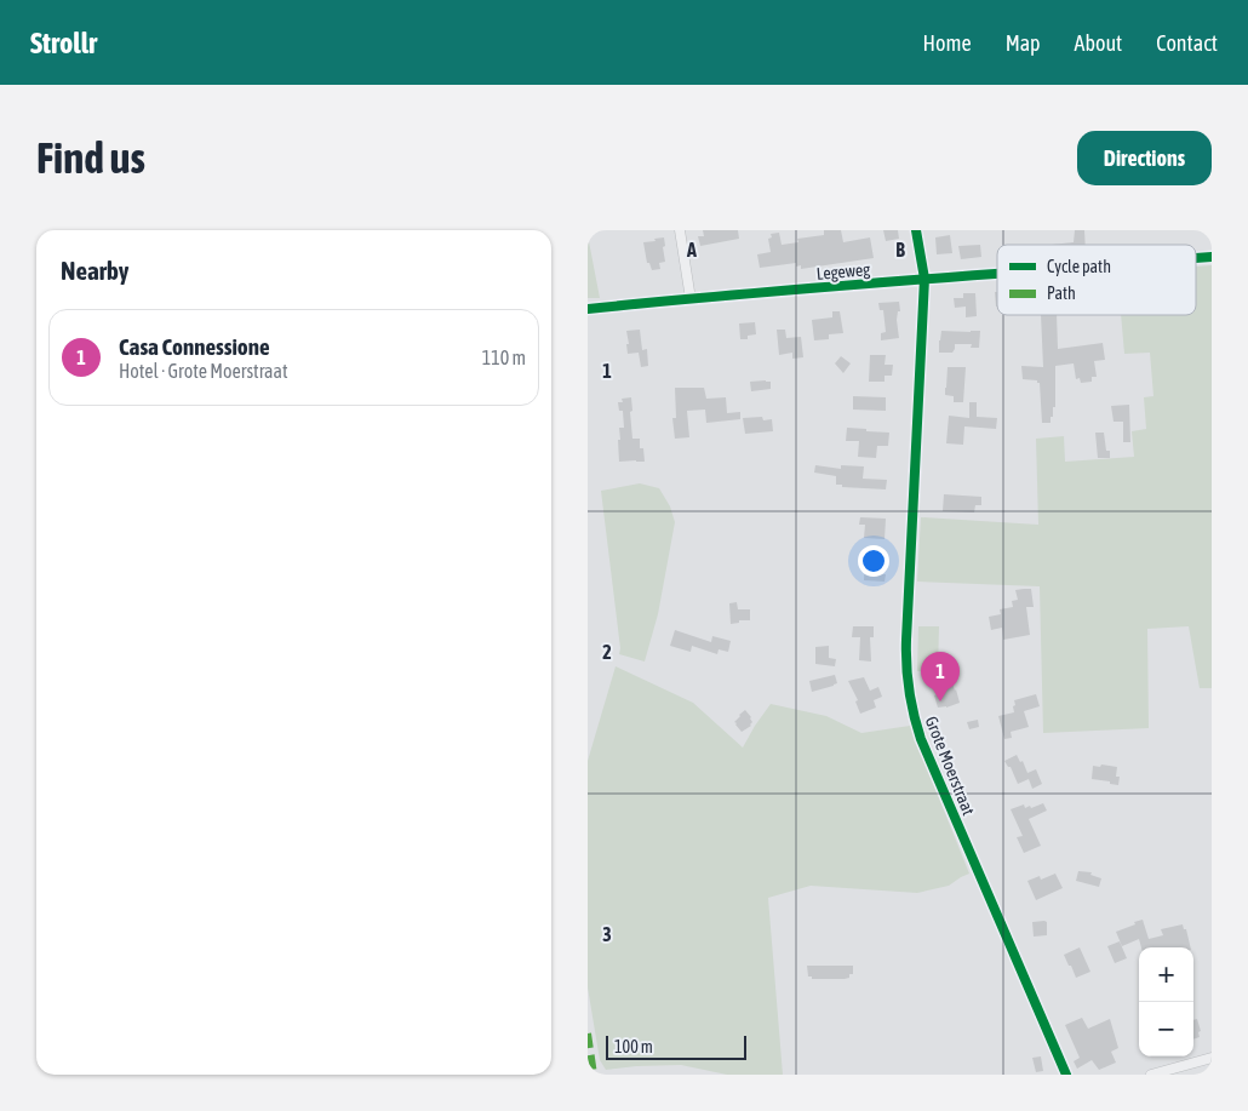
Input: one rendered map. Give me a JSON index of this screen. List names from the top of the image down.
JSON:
{
  "streets": {
    "street": ["Legeweg", "Grote Moerstraat"]
  },
  "crossings": [
    ["Legeweg", "Grote Moerstraat"]
  ],
  "legend": ["Cycle path", "Path"],
  "scale_bar": "100 m",
  "page": {
    "header": "Strollr",
    "nav": [
      "Home",
      "Map",
      "About",
      "Contact"
    ],
    "buttons": "Directions",
    "title": "Find us",
    "heading": "Nearby",
    "list": [
      {
        "mark": "1",
        "name": "Casa Connessione",
        "note": "Hotel · Grote Moerstraat",
        "value": "110 m"
      }
    ],
    "pins": "1",
    "map_buttons": ["+", "−"],
    "scale": "100 m"
  },
  "grid": {
    "columns": ["A", "B"],
    "rows": ["1", "2", "3"]
  }
}
